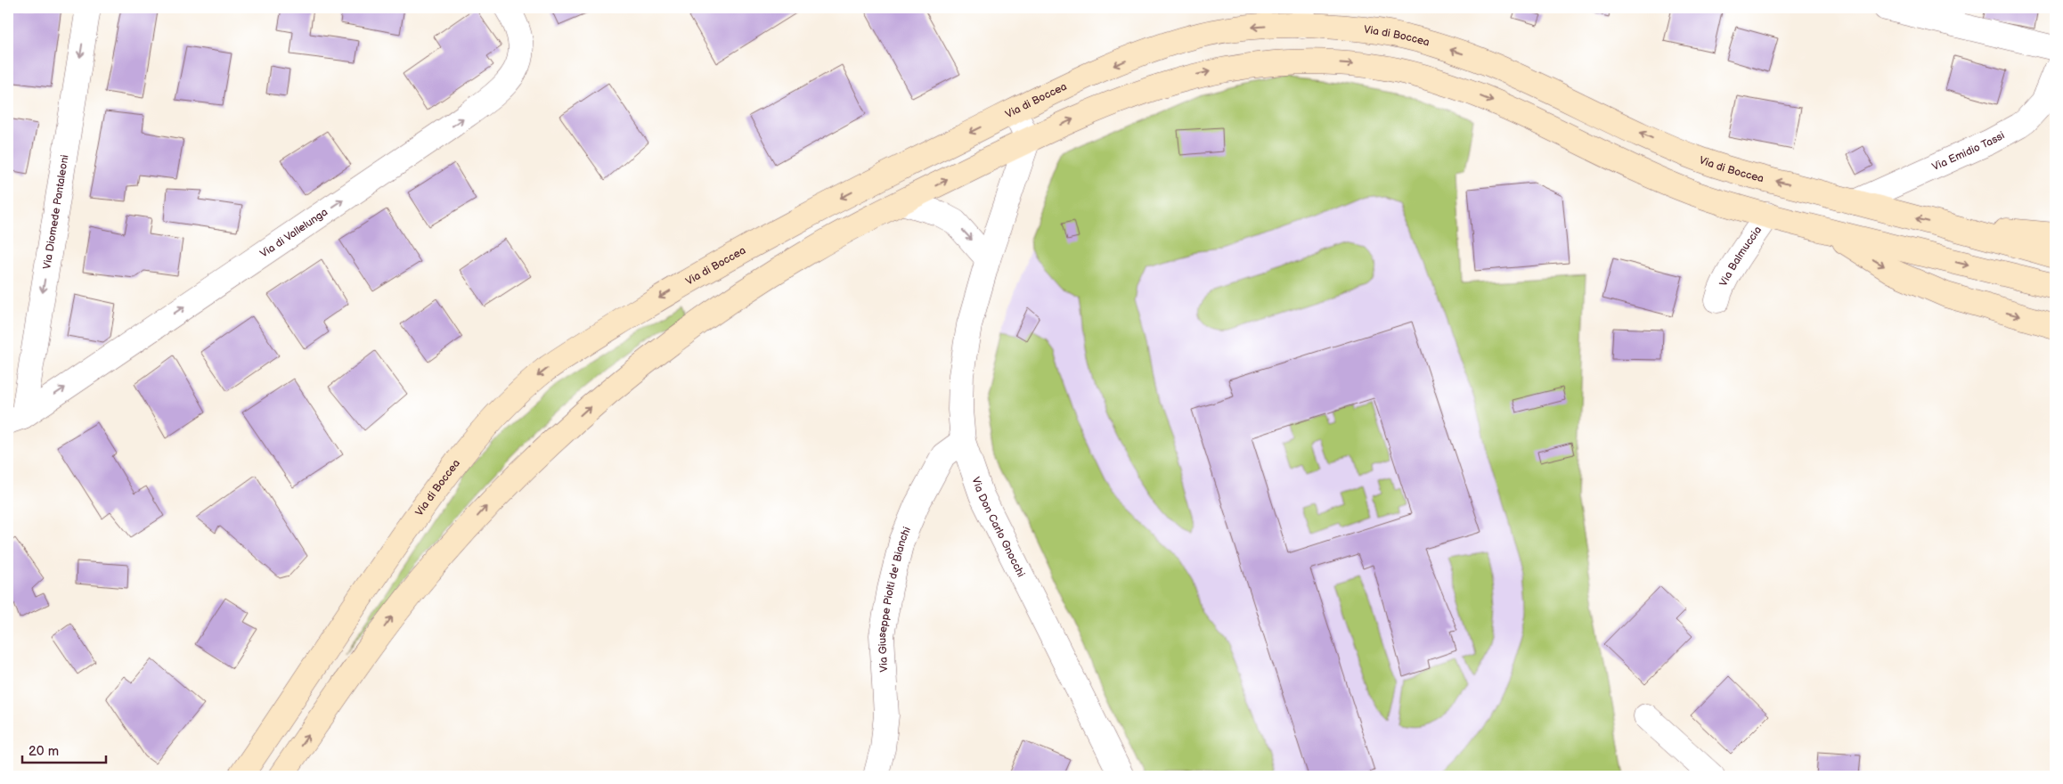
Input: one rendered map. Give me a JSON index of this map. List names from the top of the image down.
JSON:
{
  "streets": {
    "main road": ["Via di Boccea"],
    "street": [
      "Via Emidio Tassi",
      "Via Diomede Pantaleoni",
      "Via di Vallelunga",
      "Via Balmuccia",
      "Via Don Carlo Gnocchi",
      "Via Giuseppe Piolti de' Bianchi"
    ]
  },
  "crossings": [
    ["Via di Boccea", "Via Emidio Tassi"],
    ["Via Diomede Pantaleoni", "Via di Vallelunga"],
    ["Via Don Carlo Gnocchi", "Via Giuseppe Piolti de' Bianchi"]
  ],
  "one_way": ["Via di Boccea", "Via Diomede Pantaleoni", "Via di Vallelunga"],
  "scale_bar": "20 m"
}
